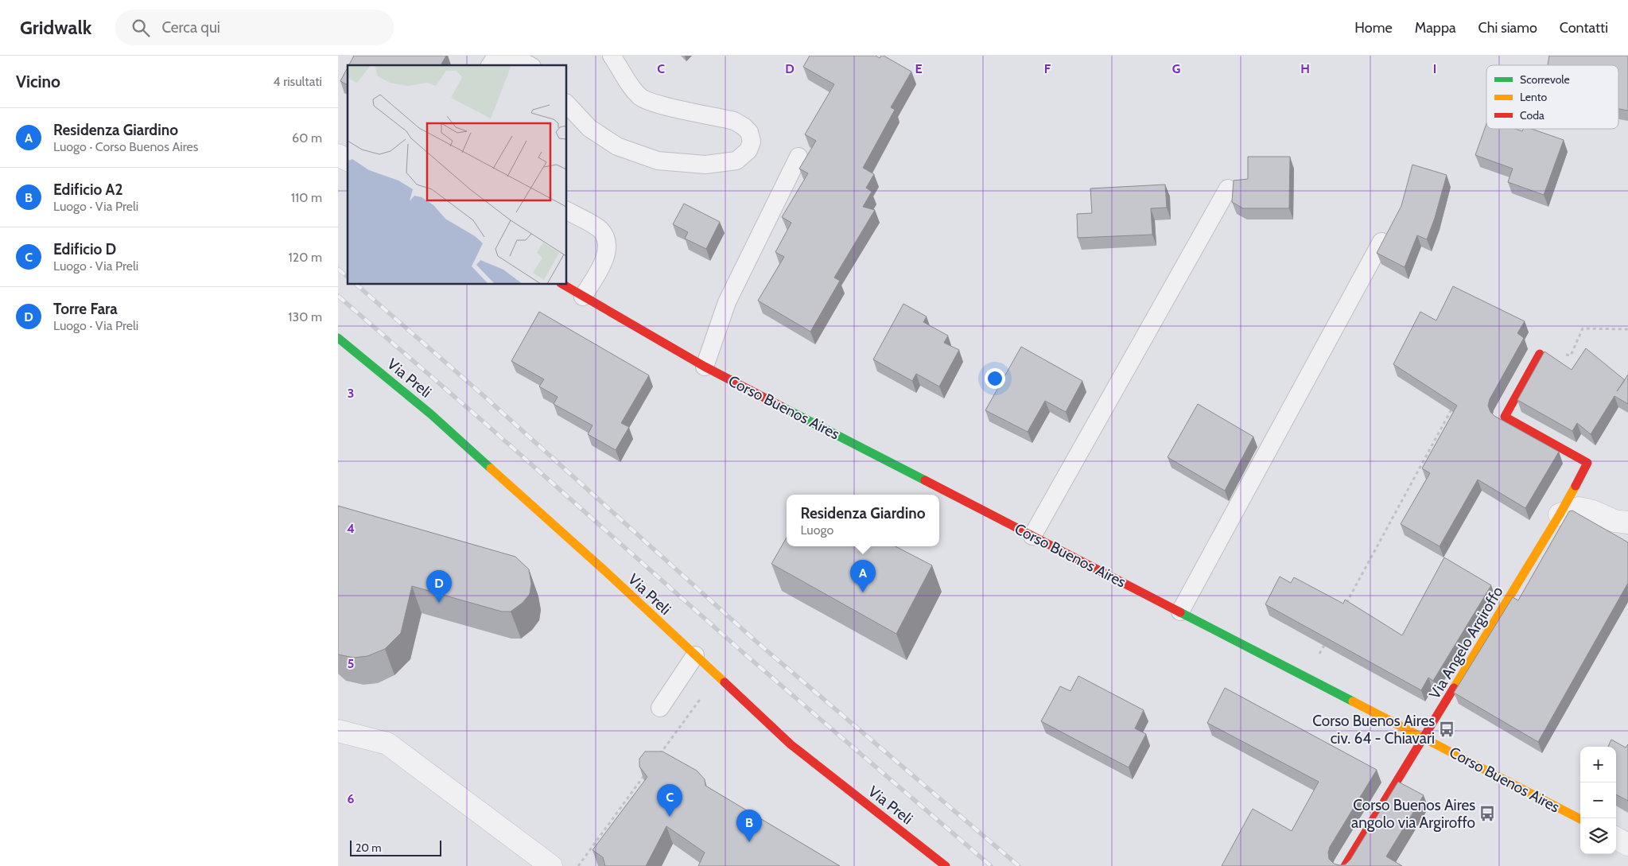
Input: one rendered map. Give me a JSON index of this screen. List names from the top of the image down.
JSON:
{
  "streets": {
    "street": ["Via Preli", "Corso Buenos Aires", "Via Angelo Argiroffo"]
  },
  "crossings": [
    ["Corso Buenos Aires", "Via Angelo Argiroffo"]
  ],
  "places": {
    "bus stop": ["Corso Buenos Aires civ. 64 - Chiavari", "Corso Buenos Aires angolo via Argiroffo"]
  },
  "legend": ["Scorrevole", "Lento", "Coda"],
  "scale_bar": "20 m",
  "page": {
    "header": "Gridwalk",
    "search": "Cerca qui",
    "nav": [
      "Home",
      "Mappa",
      "Chi siamo",
      "Contatti"
    ],
    "heading": ["Vicino", "4 risultati"],
    "list": [
      {
        "mark": "A",
        "name": "Residenza Giardino",
        "note": "Luogo · Corso Buenos Aires",
        "value": "60 m"
      },
      {
        "mark": "B",
        "name": "Edificio A2",
        "note": "Luogo · Via Preli",
        "value": "110 m"
      },
      {
        "mark": "C",
        "name": "Edificio D",
        "note": "Luogo · Via Preli",
        "value": "120 m"
      },
      {
        "mark": "D",
        "name": "Torre Fara",
        "note": "Luogo · Via Preli",
        "value": "130 m"
      }
    ],
    "popup": ["Residenza Giardino", "Luogo"],
    "pins": [
      "A",
      "D",
      "C",
      "B"
    ],
    "map_buttons": ["+", "−"],
    "scale": "20 m"
  },
  "grid": {
    "columns": [
      "C",
      "D",
      "E",
      "F",
      "G",
      "H",
      "I"
    ],
    "rows": [
      "3",
      "4",
      "5",
      "6"
    ]
  }
}
